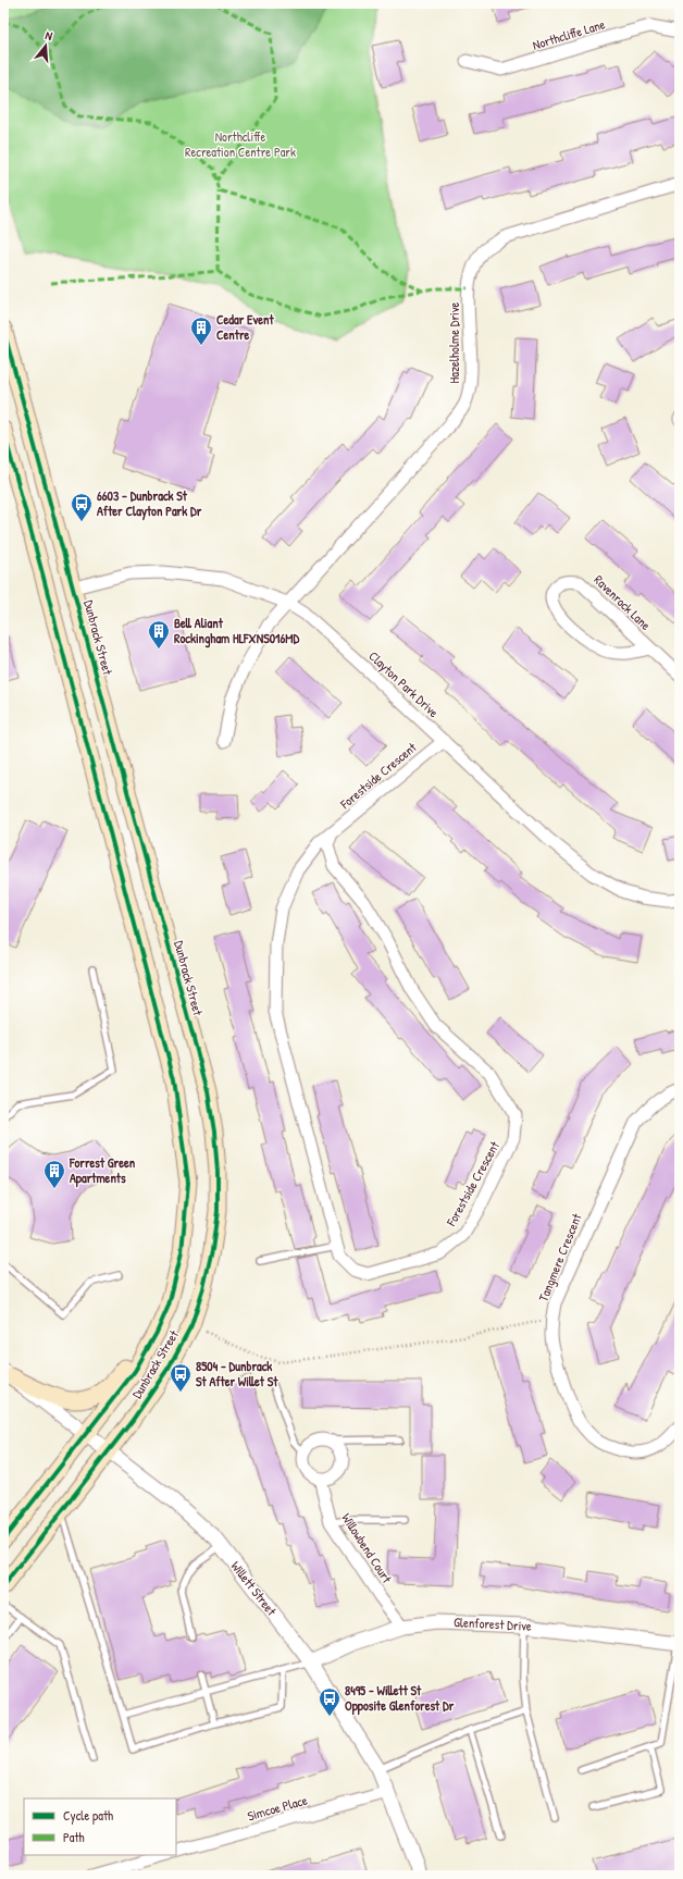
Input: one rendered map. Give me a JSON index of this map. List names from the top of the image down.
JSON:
{
  "streets": {
    "main road": ["Dunbrack Street"],
    "street": [
      "Northcliffe Lane",
      "Hazelholme Drive",
      "Ravenrock Lane",
      "Clayton Park Drive",
      "Forestside Crescent",
      "Tangmere Crescent",
      "Willowbend Court",
      "Willett Street",
      "Glenforest Drive",
      "Simcoe Place"
    ]
  },
  "crossings": [
    ["Hazelholme Drive", "Clayton Park Drive"],
    ["Dunbrack Street", "Clayton Park Drive"],
    ["Dunbrack Street", "Willett Street"],
    ["Clayton Park Drive", "Forestside Crescent"],
    ["Willowbend Court", "Glenforest Drive"],
    ["Willett Street", "Glenforest Drive"],
    ["Willett Street", "Simcoe Place"]
  ],
  "parks": ["Northcliffe Recreation Centre Park"],
  "places": {
    "building": ["Cedar Event Centre", "Bell Aliant Rockingham HLFXNS016MD", "Forrest Green Apartments"],
    "bus stop": ["6603 - Dunbrack St After Clayton Park Dr", "8504 - Dunbrack St After Willet St", "8495 - Willett St Opposite Glenforest Dr"]
  },
  "legend": ["Cycle path", "Path"],
  "north": "top"
}
